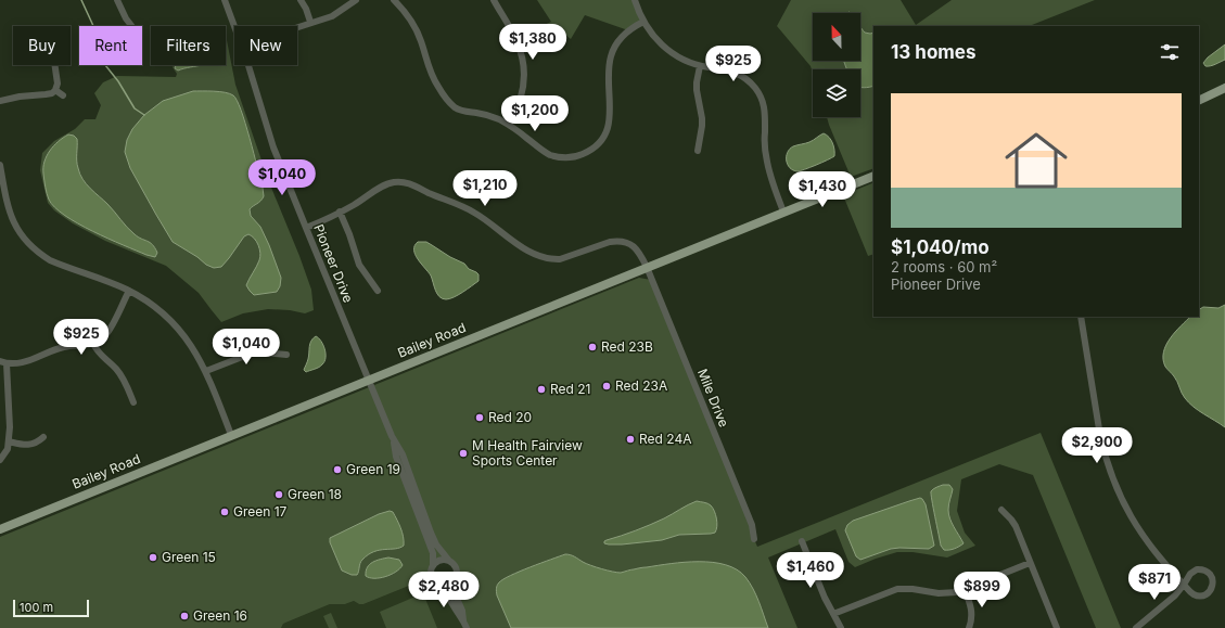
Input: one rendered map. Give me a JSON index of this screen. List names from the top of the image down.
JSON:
{
  "streets": {
    "main road": ["Bailey Road"],
    "street": ["Pioneer Drive", "Mile Drive"]
  },
  "crossings": [
    ["Pioneer Drive", "Bailey Road"],
    ["Pioneer Drive", "Mile Drive"],
    ["Bailey Road", "Mile Drive"]
  ],
  "places": [
    "Red 23B",
    "Red 23A",
    "Red 21",
    "Red 20",
    "Red 24A",
    "M Health Fairview Sports Center",
    "Green 19",
    "Green 18",
    "Green 17",
    "Green 15",
    "Green 16"
  ],
  "scale_bar": "100 m",
  "north": "top",
  "page": {
    "price": [
      "$1,380",
      "$925",
      "$1,200",
      "$1,040",
      "$1,210",
      "$1,430",
      "$925",
      "$1,040",
      "$2,900",
      "$1,460",
      "$871",
      "$2,480",
      "$899"
    ],
    "chip": [
      "Buy",
      "Rent",
      "Filters",
      "New"
    ],
    "heading": "13 homes",
    "list": [
      {
        "name": "$1,040/mo",
        "note": "2 rooms · 60 m² · Pioneer Drive"
      }
    ],
    "scale": "100 m"
  }
}
